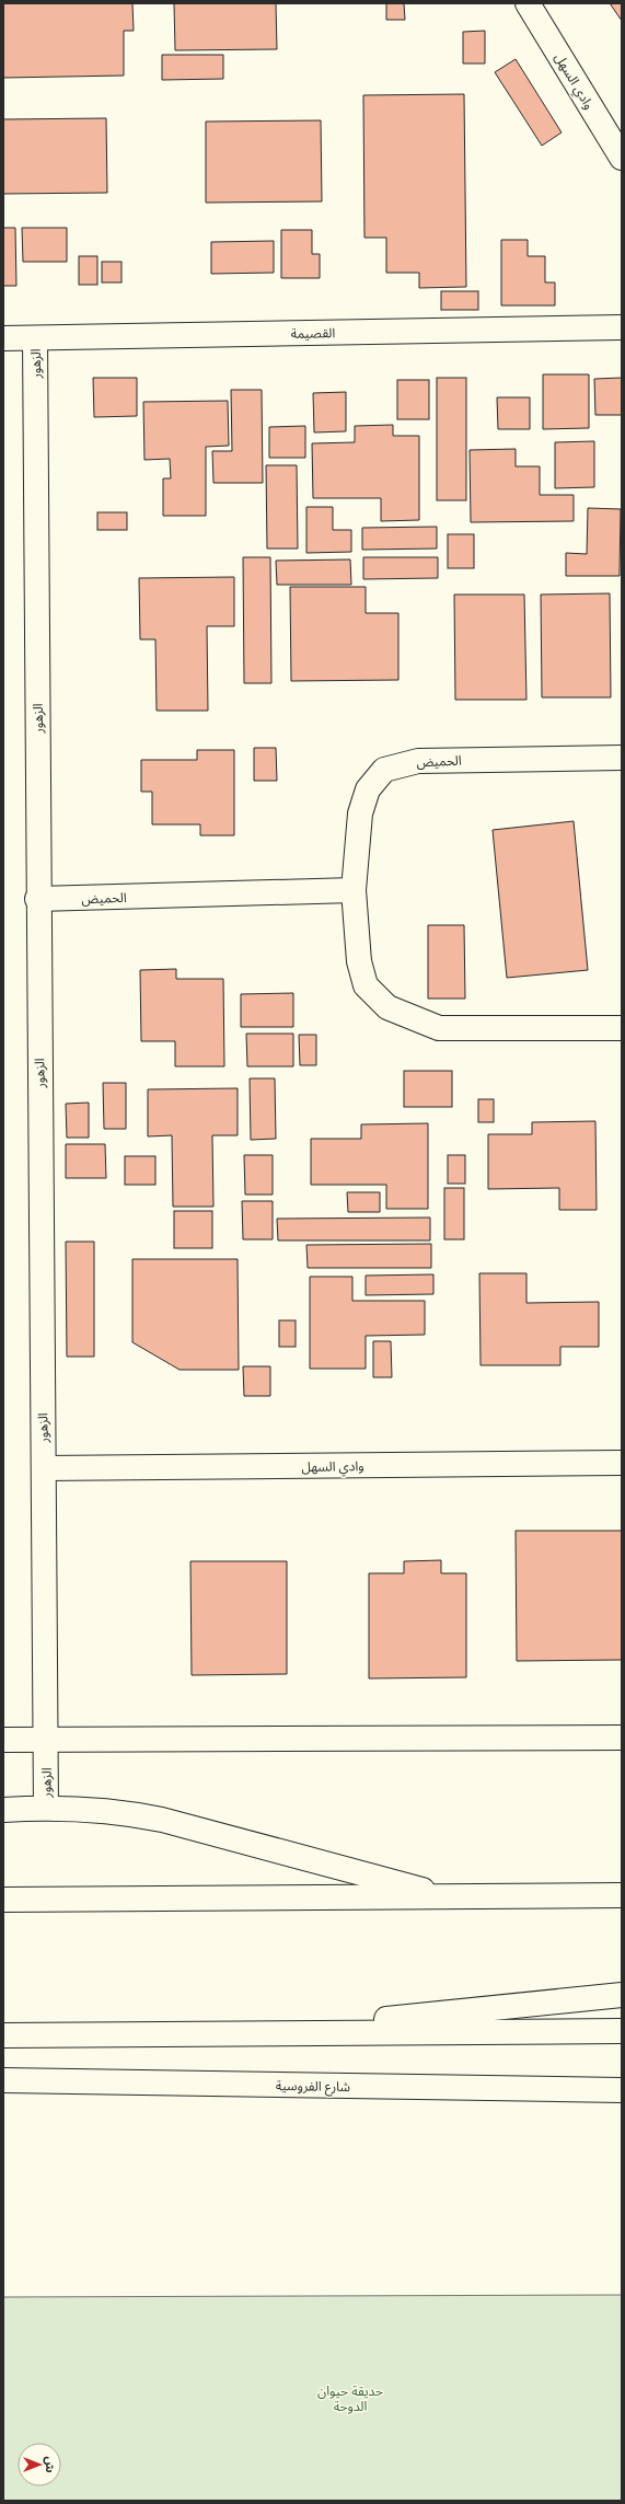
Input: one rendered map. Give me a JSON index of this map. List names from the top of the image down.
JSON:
{
  "streets": {
    "main road": [
      "وادي السهل",
      "القصيمة",
      "الزهور",
      "الحميض",
      "شارع الفروسية"
    ]
  },
  "crossings": [
    ["وادي السهل", "الزهور"],
    ["القصيمة", "الزهور"],
    ["الزهور", "الحميض"]
  ],
  "parks": ["حديقة حيوان الدوحة"],
  "north": "right"
}
